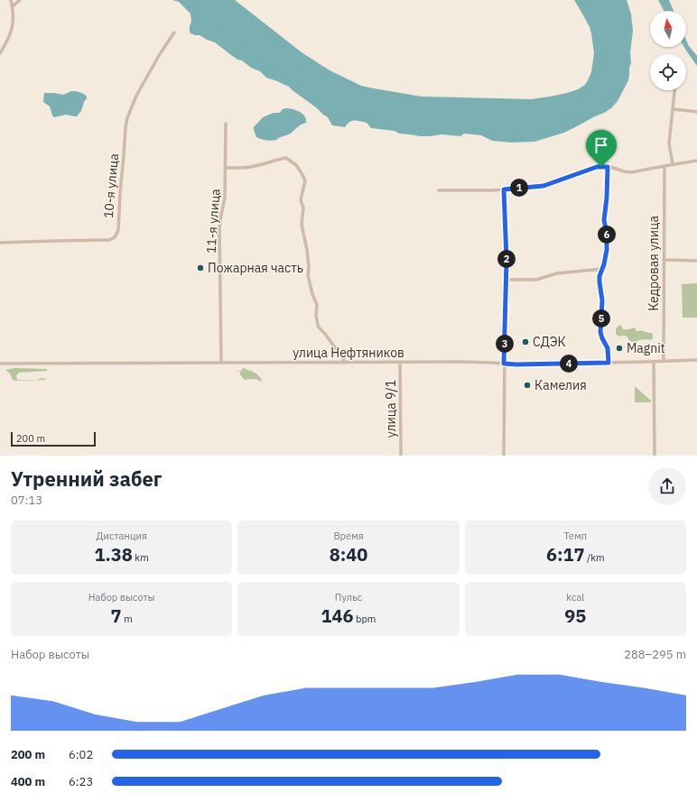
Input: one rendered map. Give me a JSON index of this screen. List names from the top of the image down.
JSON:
{
  "streets": {
    "street": [
      "10-я улица",
      "11-я улица",
      "Кедровая улица",
      "улица Нефтяников",
      "улица 9/1"
    ]
  },
  "crossings": [
    ["11-я улица", "улица Нефтяников"],
    ["Кедровая улица", "улица Нефтяников"],
    ["улица Нефтяников", "улица 9/1"]
  ],
  "places": [
    "Пожарная часть",
    "СДЭК",
    "Magnit",
    "Камелия"
  ],
  "scale_bar": "200 m",
  "north": "top",
  "page": {
    "pins": [
      "1",
      "6",
      "2",
      "5",
      "3",
      "4"
    ],
    "scale": "200 m",
    "heading": ["Утренний забег", "07:13"],
    "stats": [
      ["Дистанция", "1.38 km"],
      ["Время", "8:40"],
      ["Темп", "6:17 /km"],
      ["Набор высоты", "7 m"],
      ["Пульс", "146 bpm"],
      ["kcal", "95"]
    ],
    "chart": ["Набор высоты", "288–295 m"],
    "list": [
      {
        "name": "200 m",
        "note": "6:02"
      },
      {
        "name": "400 m",
        "note": "6:23"
      }
    ]
  }
}
